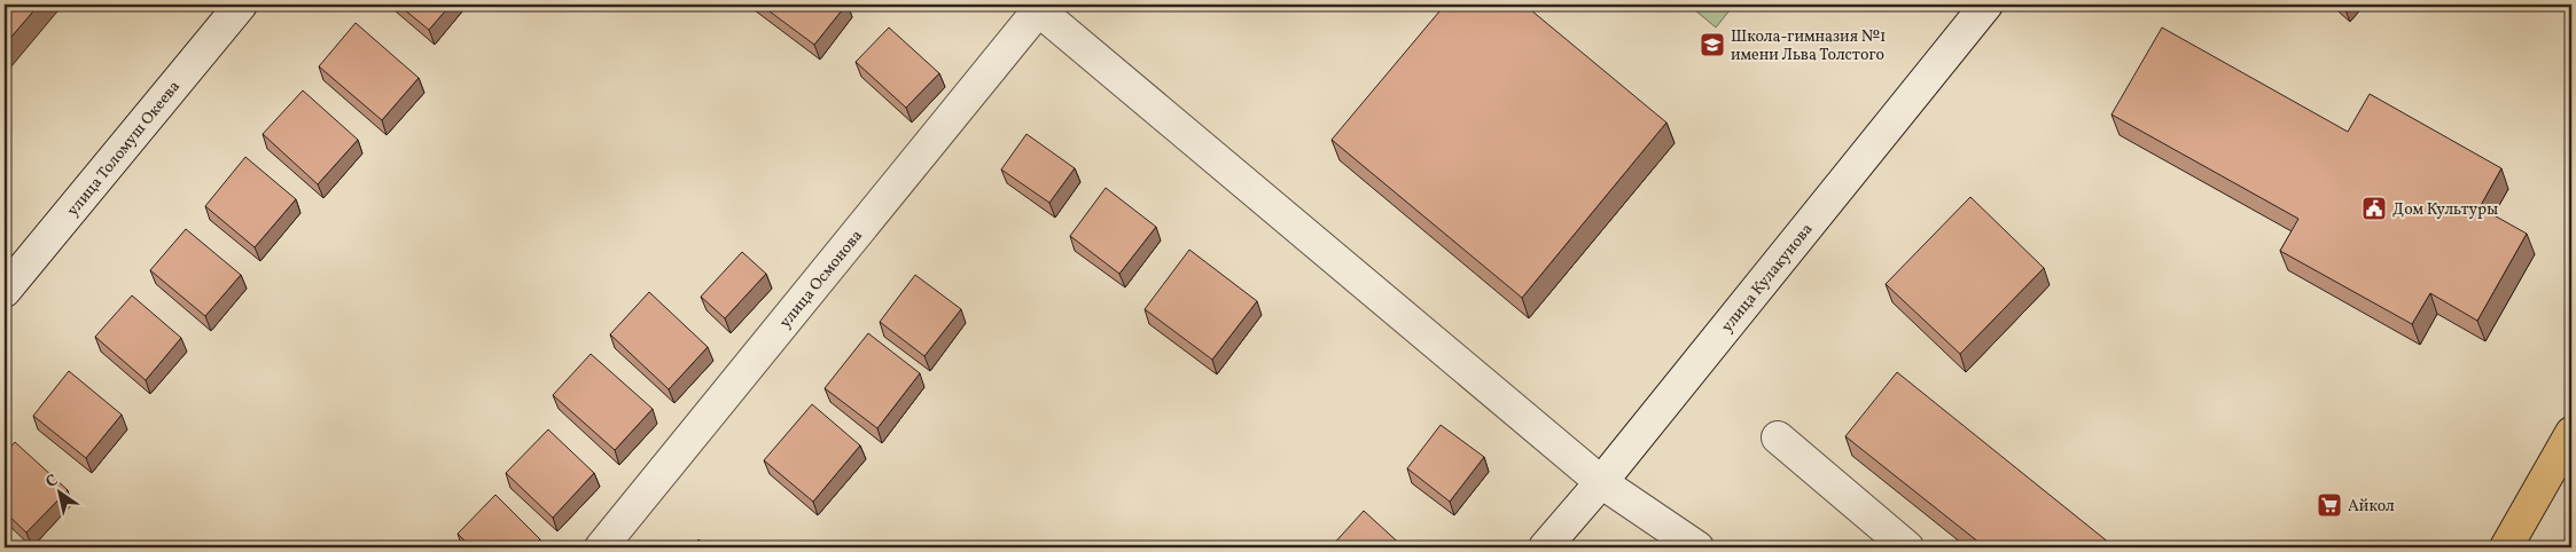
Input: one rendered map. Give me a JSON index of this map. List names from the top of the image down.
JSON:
{
  "streets": {
    "street": ["улица Толомуш Океева", "улица Кулакунова", "улица Осмонова"]
  },
  "places": {
    "school or university": ["Школа-гимназия №1 имени Льва Толстого"],
    "public building": ["Дом Культуры"],
    "supermarket": ["Айкол"]
  },
  "north": "top left"
}
